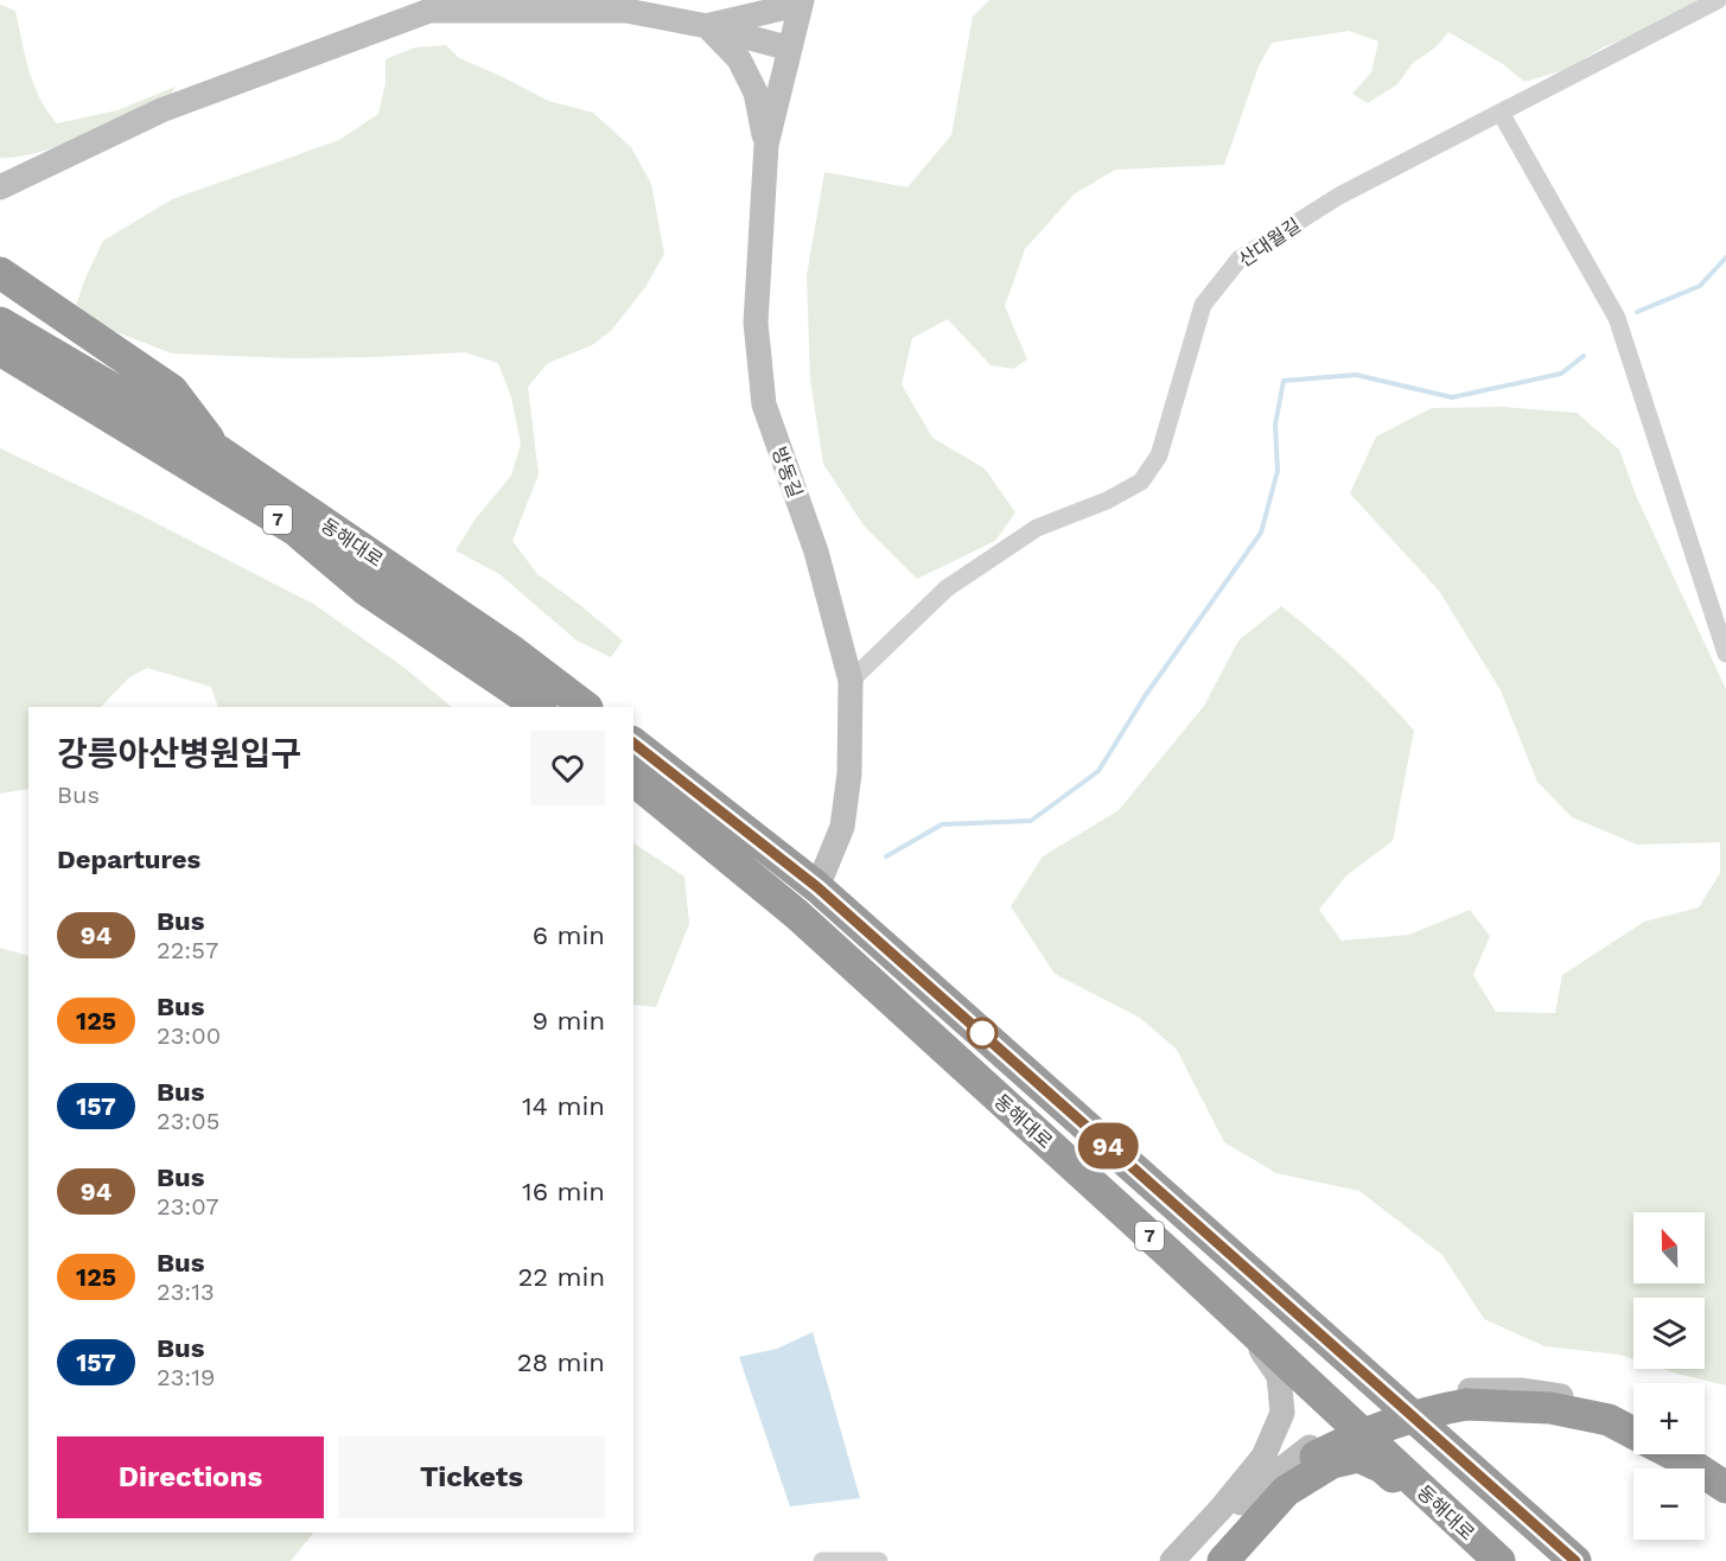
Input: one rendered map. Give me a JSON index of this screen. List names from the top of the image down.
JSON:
{
  "streets": {
    "highway": ["7", "동해대로"],
    "street": ["산대월길", "방동길"]
  },
  "crossings": [
    ["산대월길", "방동길"],
    ["방동길", "동해대로"]
  ],
  "lines": ["bus line 94"],
  "north": "top",
  "page": {
    "on_map": "94",
    "heading": [
      ["강릉아산병원입구", "Bus"],
      "Departures"
    ],
    "list": [
      {
        "mark": "94",
        "name": "Bus",
        "note": "22:57",
        "value": "6 min"
      },
      {
        "mark": "125",
        "name": "Bus",
        "note": "23:00",
        "value": "9 min"
      },
      {
        "mark": "157",
        "name": "Bus",
        "note": "23:05",
        "value": "14 min"
      },
      {
        "mark": "94",
        "name": "Bus",
        "note": "23:07",
        "value": "16 min"
      },
      {
        "mark": "125",
        "name": "Bus",
        "note": "23:13",
        "value": "22 min"
      },
      {
        "mark": "157",
        "name": "Bus",
        "note": "23:19",
        "value": "28 min"
      }
    ],
    "map_buttons": ["+", "−"],
    "buttons": ["Directions", "Tickets"]
  }
}
